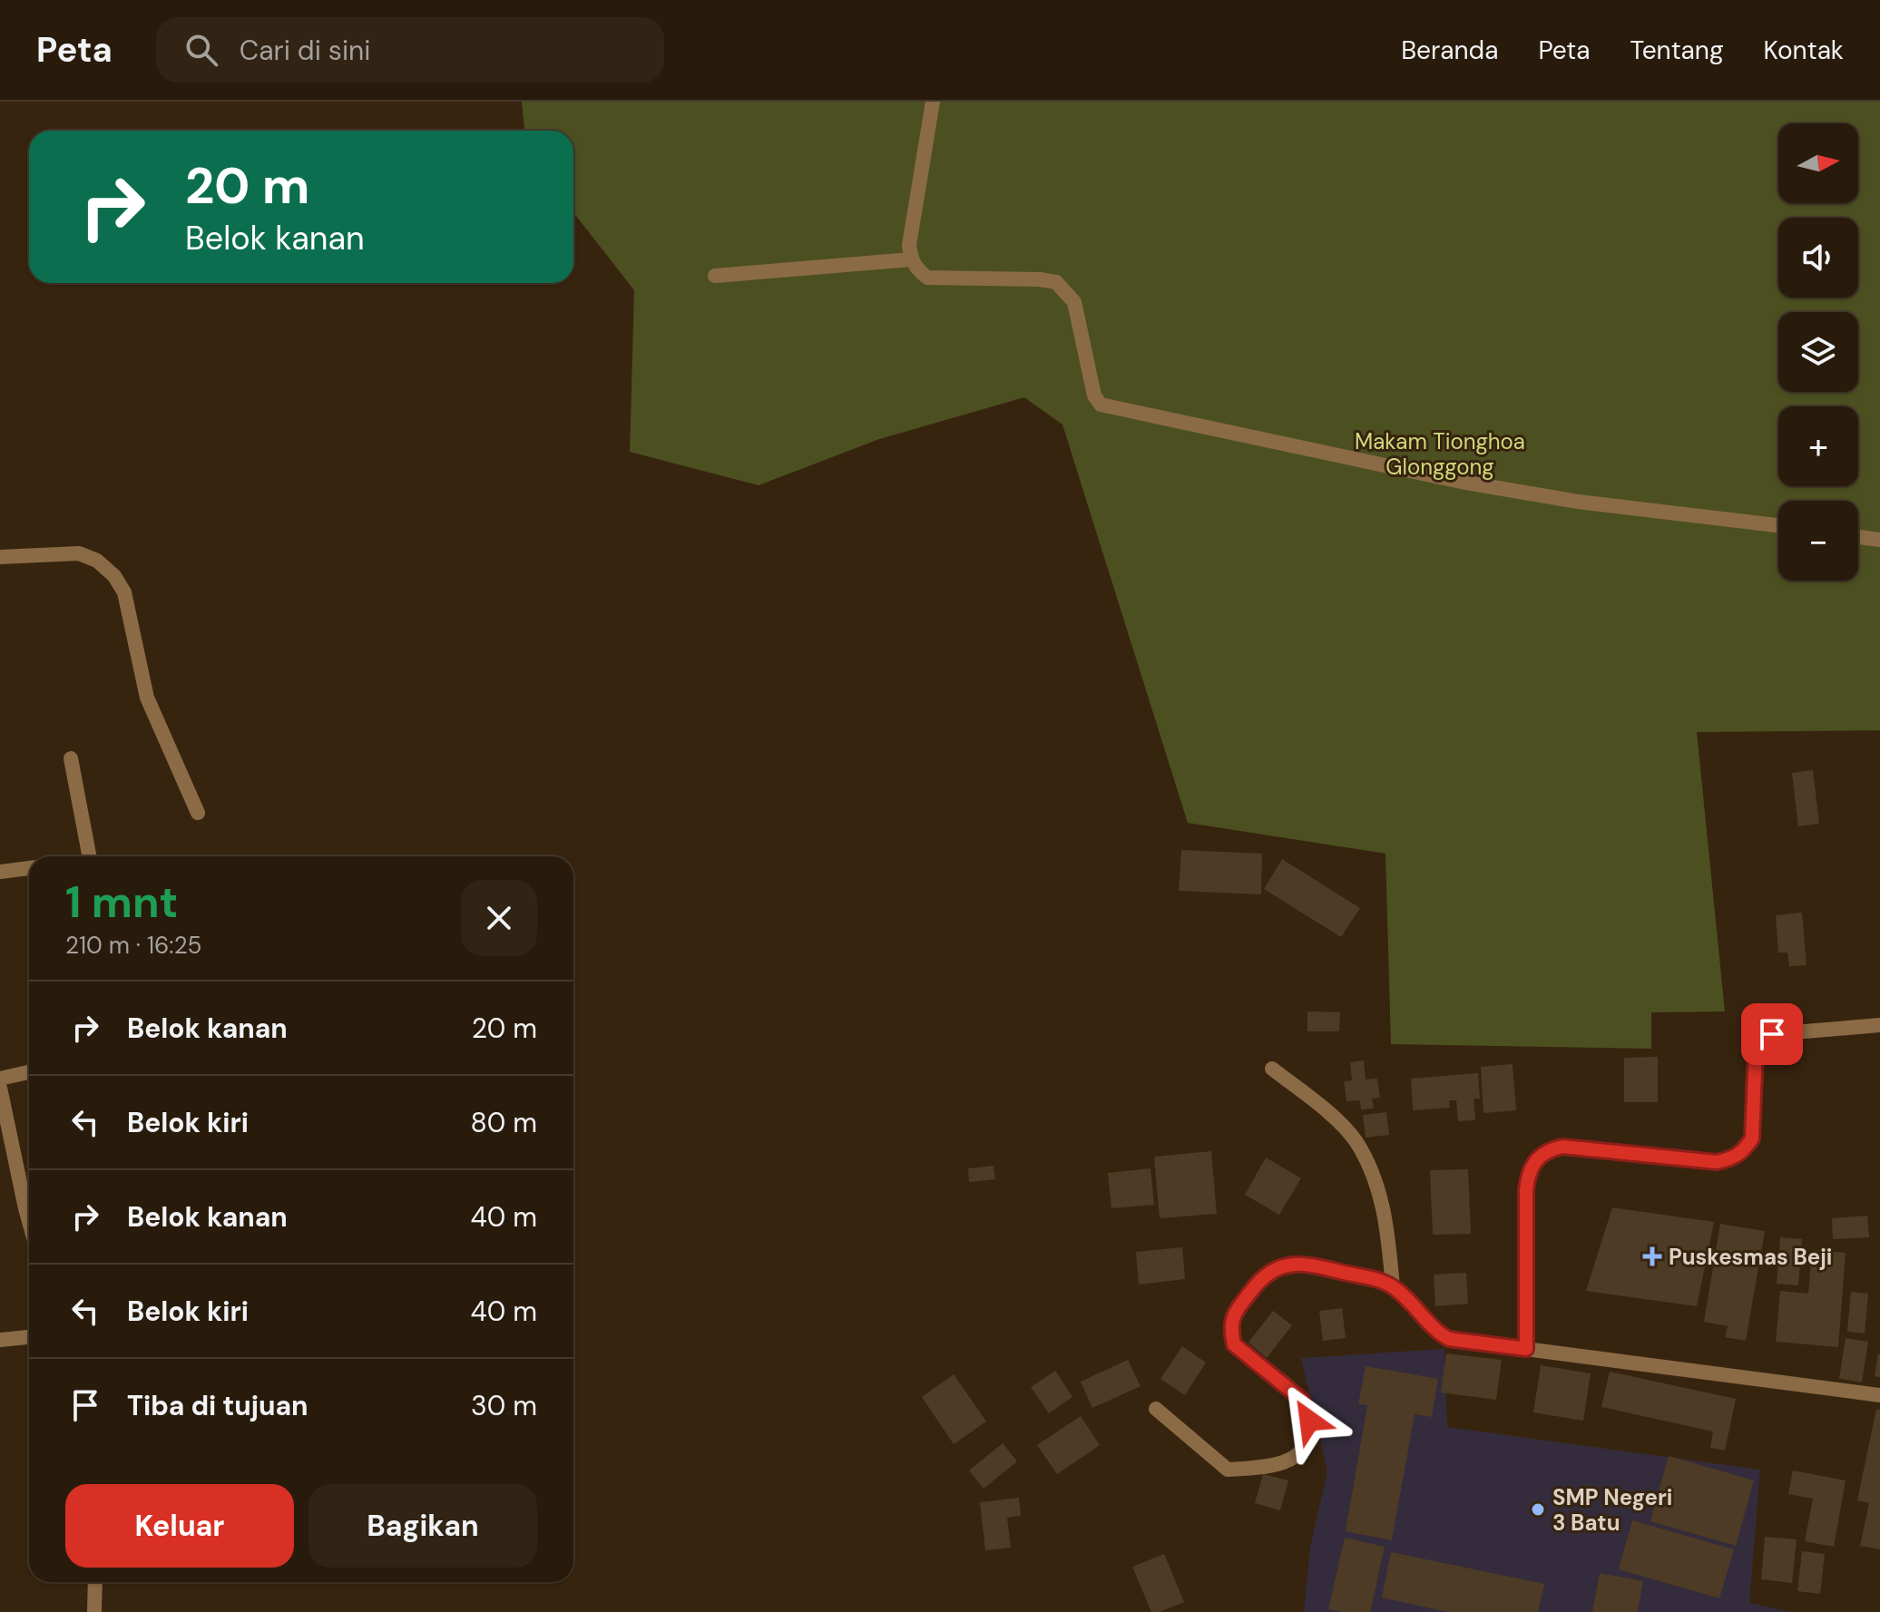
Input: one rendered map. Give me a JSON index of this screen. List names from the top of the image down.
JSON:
{
  "parks": ["Makam Tionghoa Glonggong"],
  "places": {
    "health": ["Puskesmas Beji"],
    "other": ["SMP Negeri 3 Batu"]
  },
  "north": "right",
  "page": {
    "header": "Peta",
    "search": "Cari di sini",
    "nav": [
      "Beranda",
      "Peta",
      "Tentang",
      "Kontak"
    ],
    "map_buttons": ["+", "−"],
    "turn": ["20 m", "Belok kanan"],
    "heading": ["1 mnt", "210 m · 16:25"],
    "list": [
      {
        "name": "Belok kanan",
        "value": "20 m"
      },
      {
        "name": "Belok kiri",
        "value": "80 m"
      },
      {
        "name": "Belok kanan",
        "value": "40 m"
      },
      {
        "name": "Belok kiri",
        "value": "40 m"
      },
      {
        "name": "Tiba di tujuan",
        "value": "30 m"
      }
    ],
    "buttons": ["Keluar", "Bagikan"]
  }
}
